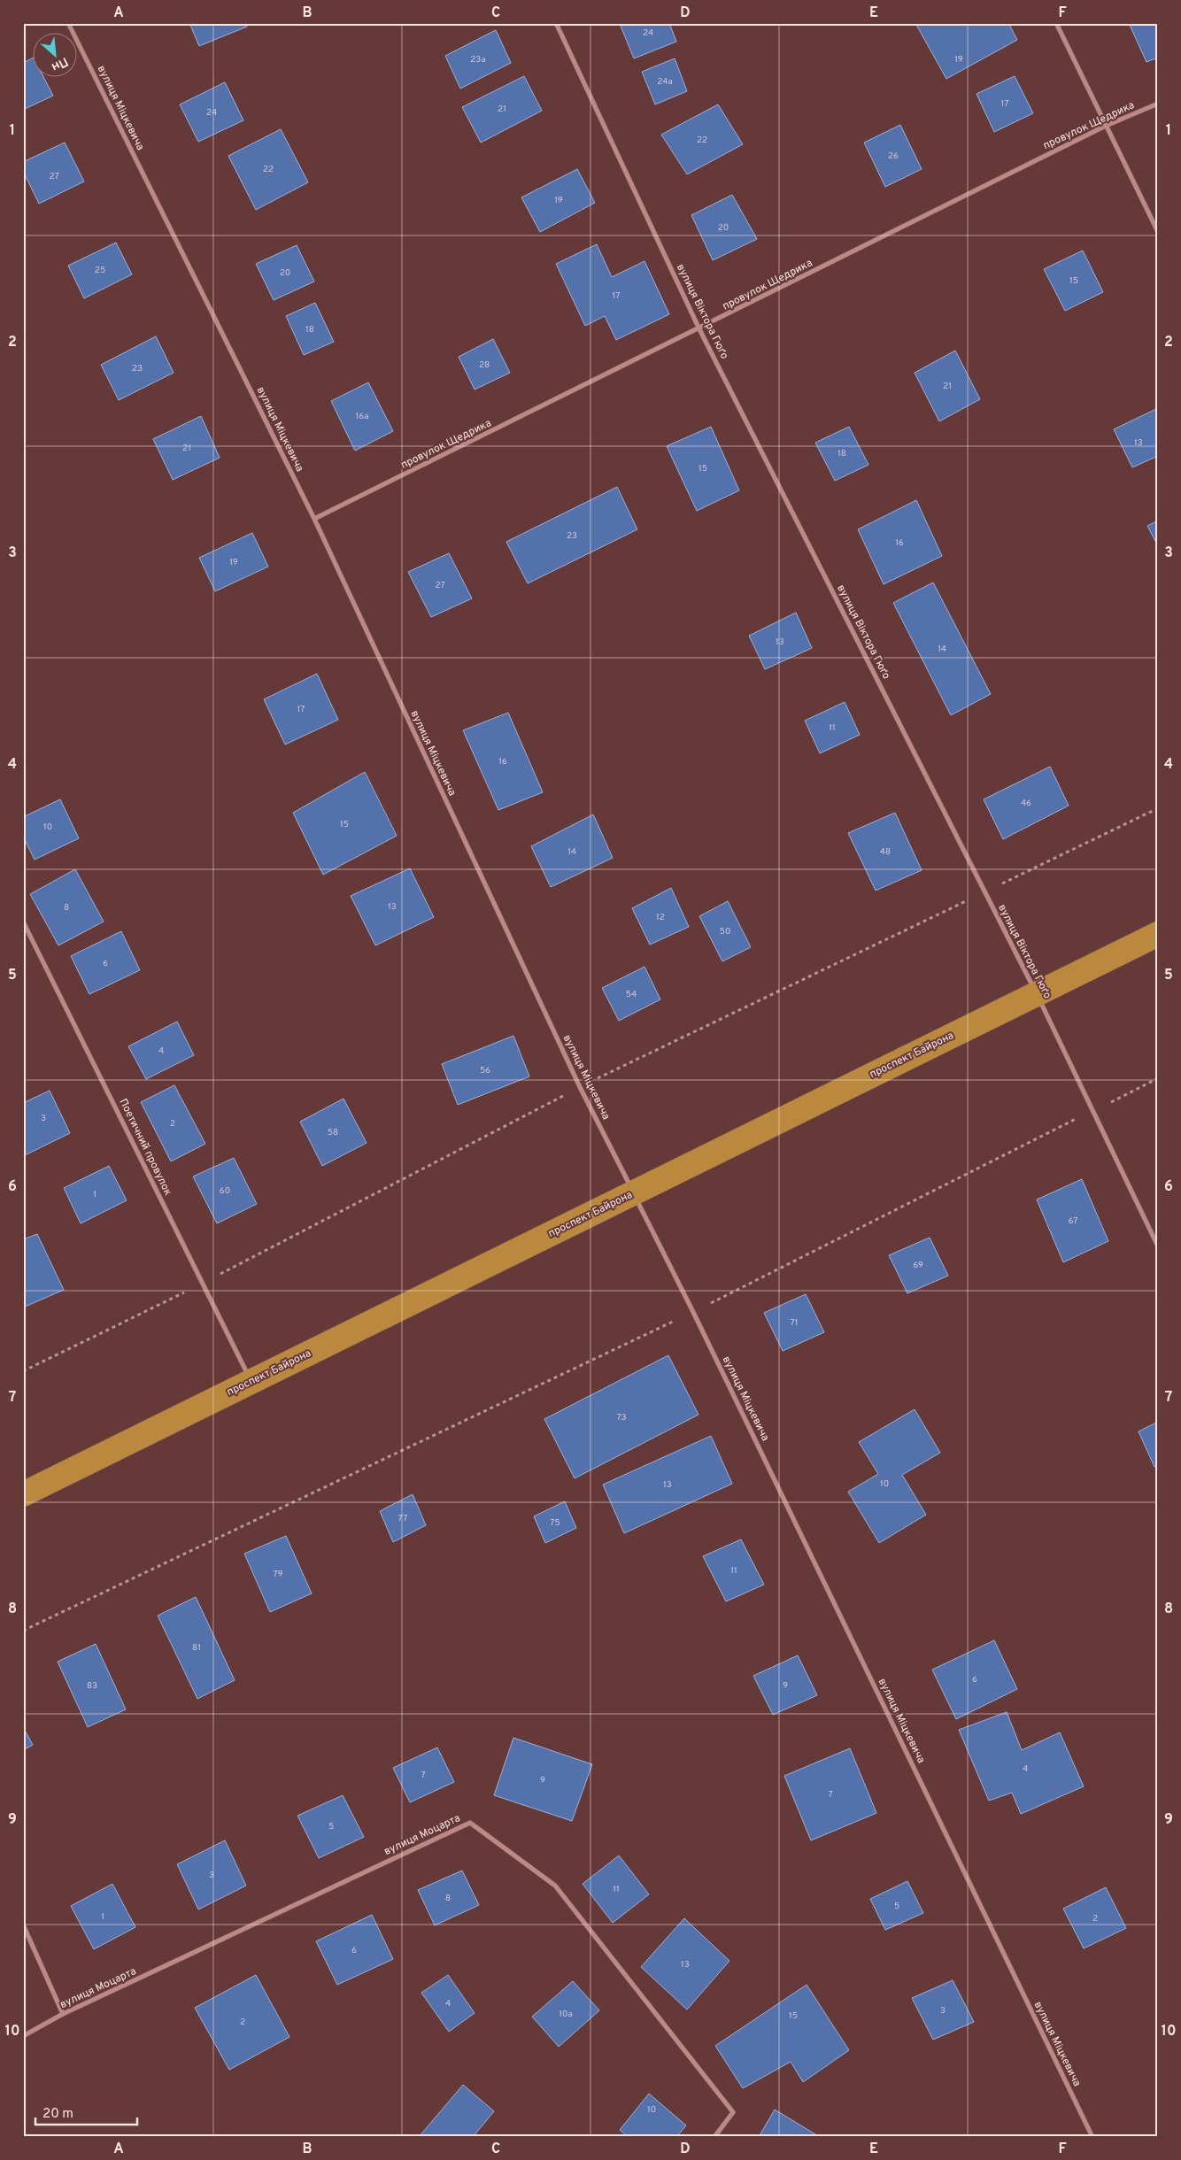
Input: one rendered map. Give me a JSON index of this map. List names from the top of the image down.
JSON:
{
  "streets": {
    "main road": ["проспект Байрона"],
    "street": [
      "вулиця Міцкевича",
      "провулок Щедрика",
      "вулиця Віктора Гюґо",
      "Поетичний провулок",
      "вулиця Моцарта"
    ]
  },
  "crossings": [
    ["вулиця Міцкевича", "провулок Щедрика"],
    ["вулиця Міцкевича", "проспект Байрона"],
    ["провулок Щедрика", "вулиця Віктора Гюґо"],
    ["вулиця Віктора Гюґо", "проспект Байрона"],
    ["проспект Байрона", "Поетичний провулок"]
  ],
  "house_numbers": [
    "24",
    "23а",
    "19",
    "24а",
    "17",
    "21",
    "24",
    "22",
    "26",
    "22",
    "27",
    "19",
    "20",
    "25",
    "20",
    "15",
    "17",
    "18",
    "28",
    "23",
    "21",
    "16а",
    "13",
    "21",
    "18",
    "15",
    "23",
    "16",
    "19",
    "27",
    "13",
    "14",
    "17",
    "11",
    "16",
    "46",
    "15",
    "10",
    "14",
    "48",
    "13",
    "8",
    "12",
    "50",
    "6",
    "54",
    "4",
    "56",
    "3",
    "2",
    "58",
    "60",
    "1",
    "67",
    "69",
    "71",
    "73",
    "10",
    "13",
    "77",
    "75",
    "11",
    "79",
    "81",
    "6",
    "83",
    "9",
    "4",
    "7",
    "9",
    "7",
    "5",
    "3",
    "11",
    "8",
    "5",
    "1",
    "2",
    "6",
    "13",
    "4",
    "3",
    "10а",
    "15",
    "2",
    "10"
  ],
  "scale_bar": "20 m",
  "north": "bottom right",
  "grid": {
    "columns": [
      "A",
      "B",
      "C",
      "D",
      "E",
      "F"
    ],
    "rows": [
      "1",
      "2",
      "3",
      "4",
      "5",
      "6",
      "7",
      "8",
      "9",
      "10"
    ]
  }
}
